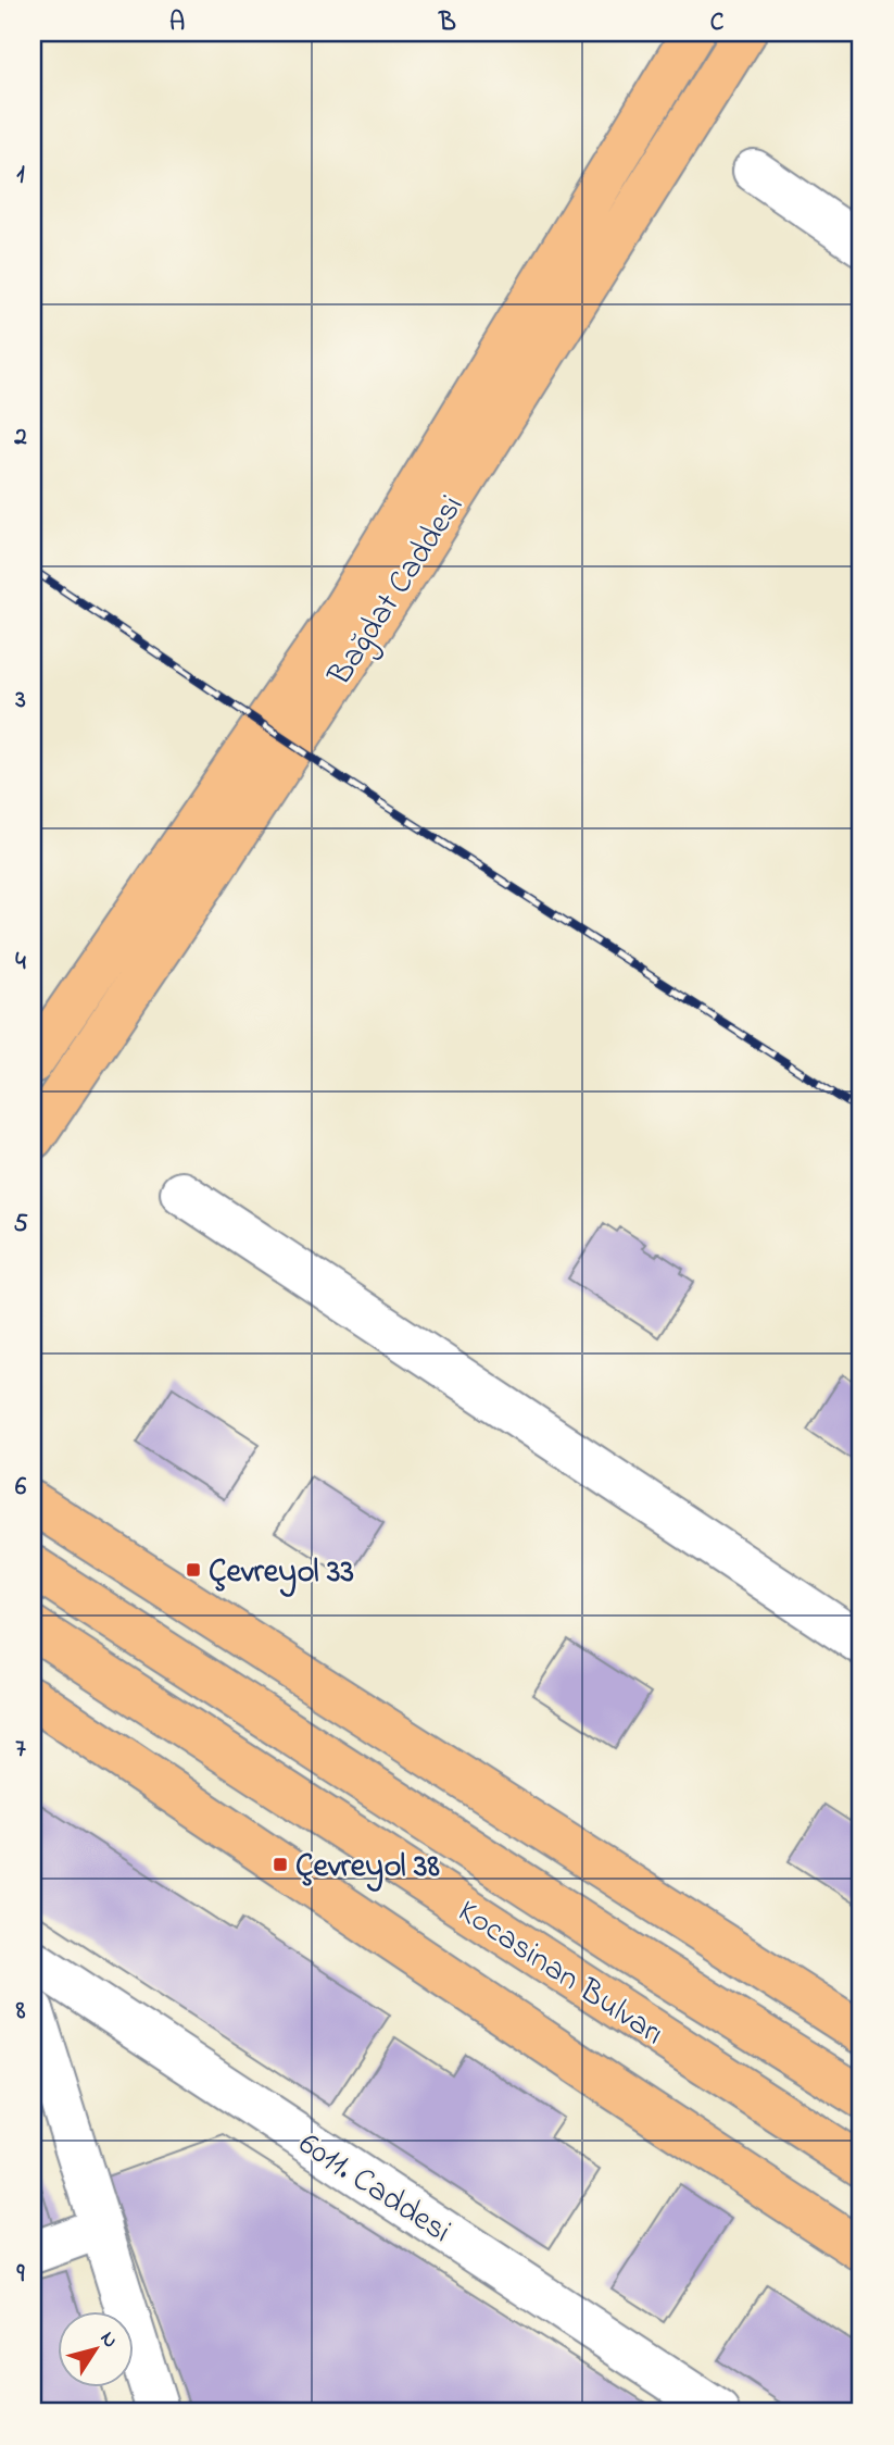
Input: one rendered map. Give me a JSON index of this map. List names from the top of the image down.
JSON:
{
  "streets": {
    "main road": ["Bağdat Caddesi", "Kocasinan Bulvarı"],
    "street": ["6011. Caddesi"]
  },
  "places": {
    "transit": ["Çevreyol 33", "Çevreyol 38"]
  },
  "north": "top right",
  "grid": {
    "columns": ["A", "B", "C"],
    "rows": [
      "1",
      "2",
      "3",
      "4",
      "5",
      "6",
      "7",
      "8",
      "9"
    ]
  }
}
